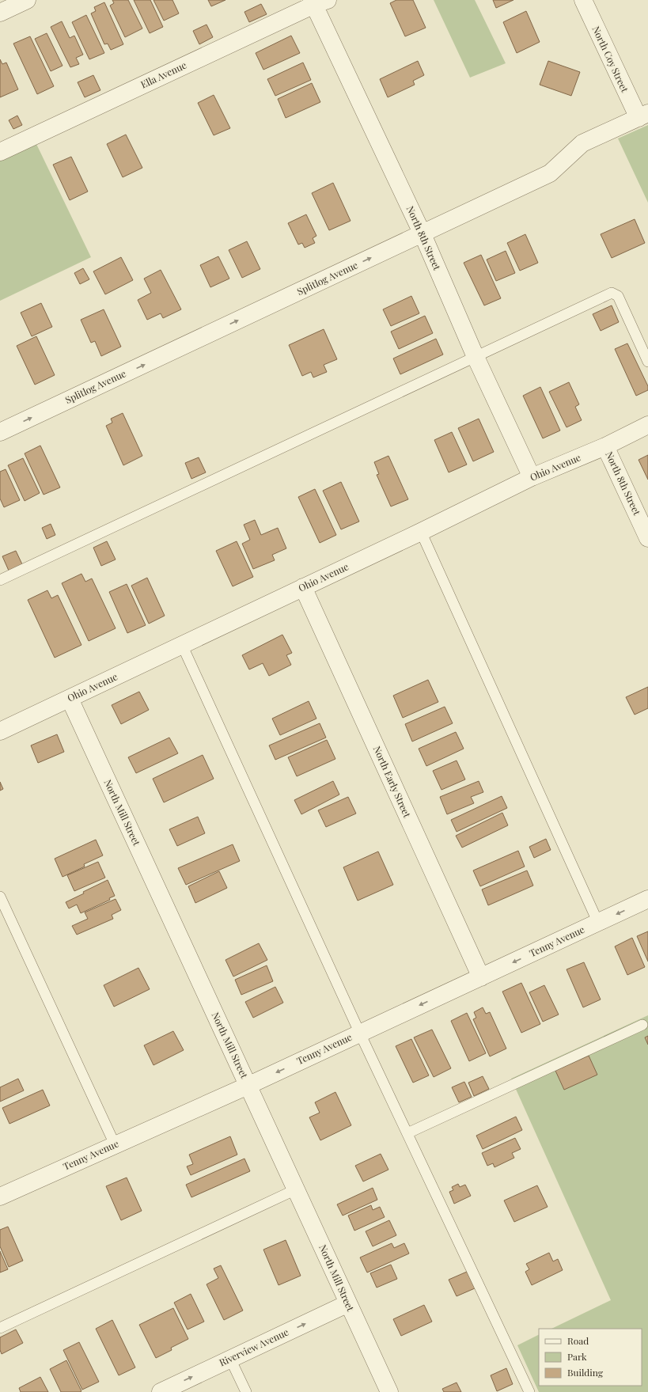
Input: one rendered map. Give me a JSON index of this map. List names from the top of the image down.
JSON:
{
  "streets": {
    "street": [
      "North Coy Street",
      "Ella Avenue",
      "North 8th Street",
      "Splitlog Avenue",
      "Ohio Avenue",
      "North Early Street",
      "North Mill Street",
      "Tenny Avenue",
      "Riverview Avenue"
    ]
  },
  "crossings": [
    ["North Coy Street", "Splitlog Avenue"],
    ["Ella Avenue", "North 8th Street"],
    ["North 8th Street", "Splitlog Avenue"],
    ["North 8th Street", "Ohio Avenue"],
    ["Ohio Avenue", "North Early Street"],
    ["Ohio Avenue", "North Mill Street"],
    ["North Early Street", "Tenny Avenue"],
    ["North Mill Street", "Tenny Avenue"],
    ["North Mill Street", "Riverview Avenue"]
  ],
  "one_way": ["Splitlog Avenue", "Tenny Avenue", "Riverview Avenue"],
  "legend": ["Road", "Park", "Building"]
}
